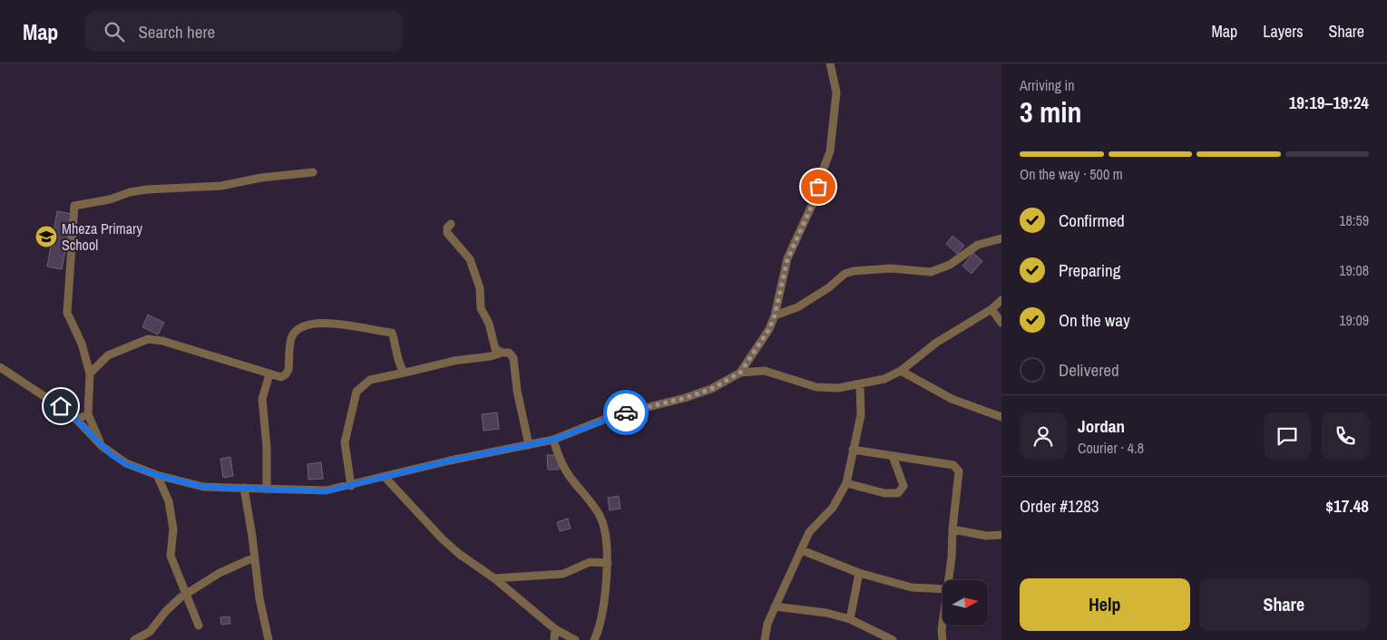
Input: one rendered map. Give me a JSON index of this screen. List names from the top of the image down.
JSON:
{
  "places": {
    "school or university": ["Mheza Primary School"]
  },
  "north": "right",
  "page": {
    "header": "Map",
    "search": "Search here",
    "nav": ["Map", "Layers", "Share"],
    "heading": ["3 min", "Arriving in", "19:19–19:24"],
    "panel": [
      "Jordan",
      "Courier · 4.8",
      "Order #1283",
      "$17.48"
    ],
    "bar": "On the way · 500 m",
    "list": [
      ["Confirmed", "18:59"],
      ["Preparing", "19:08"],
      ["On the way", "19:09"],
      "Delivered"
    ],
    "buttons": ["Help", "Share"]
  }
}
